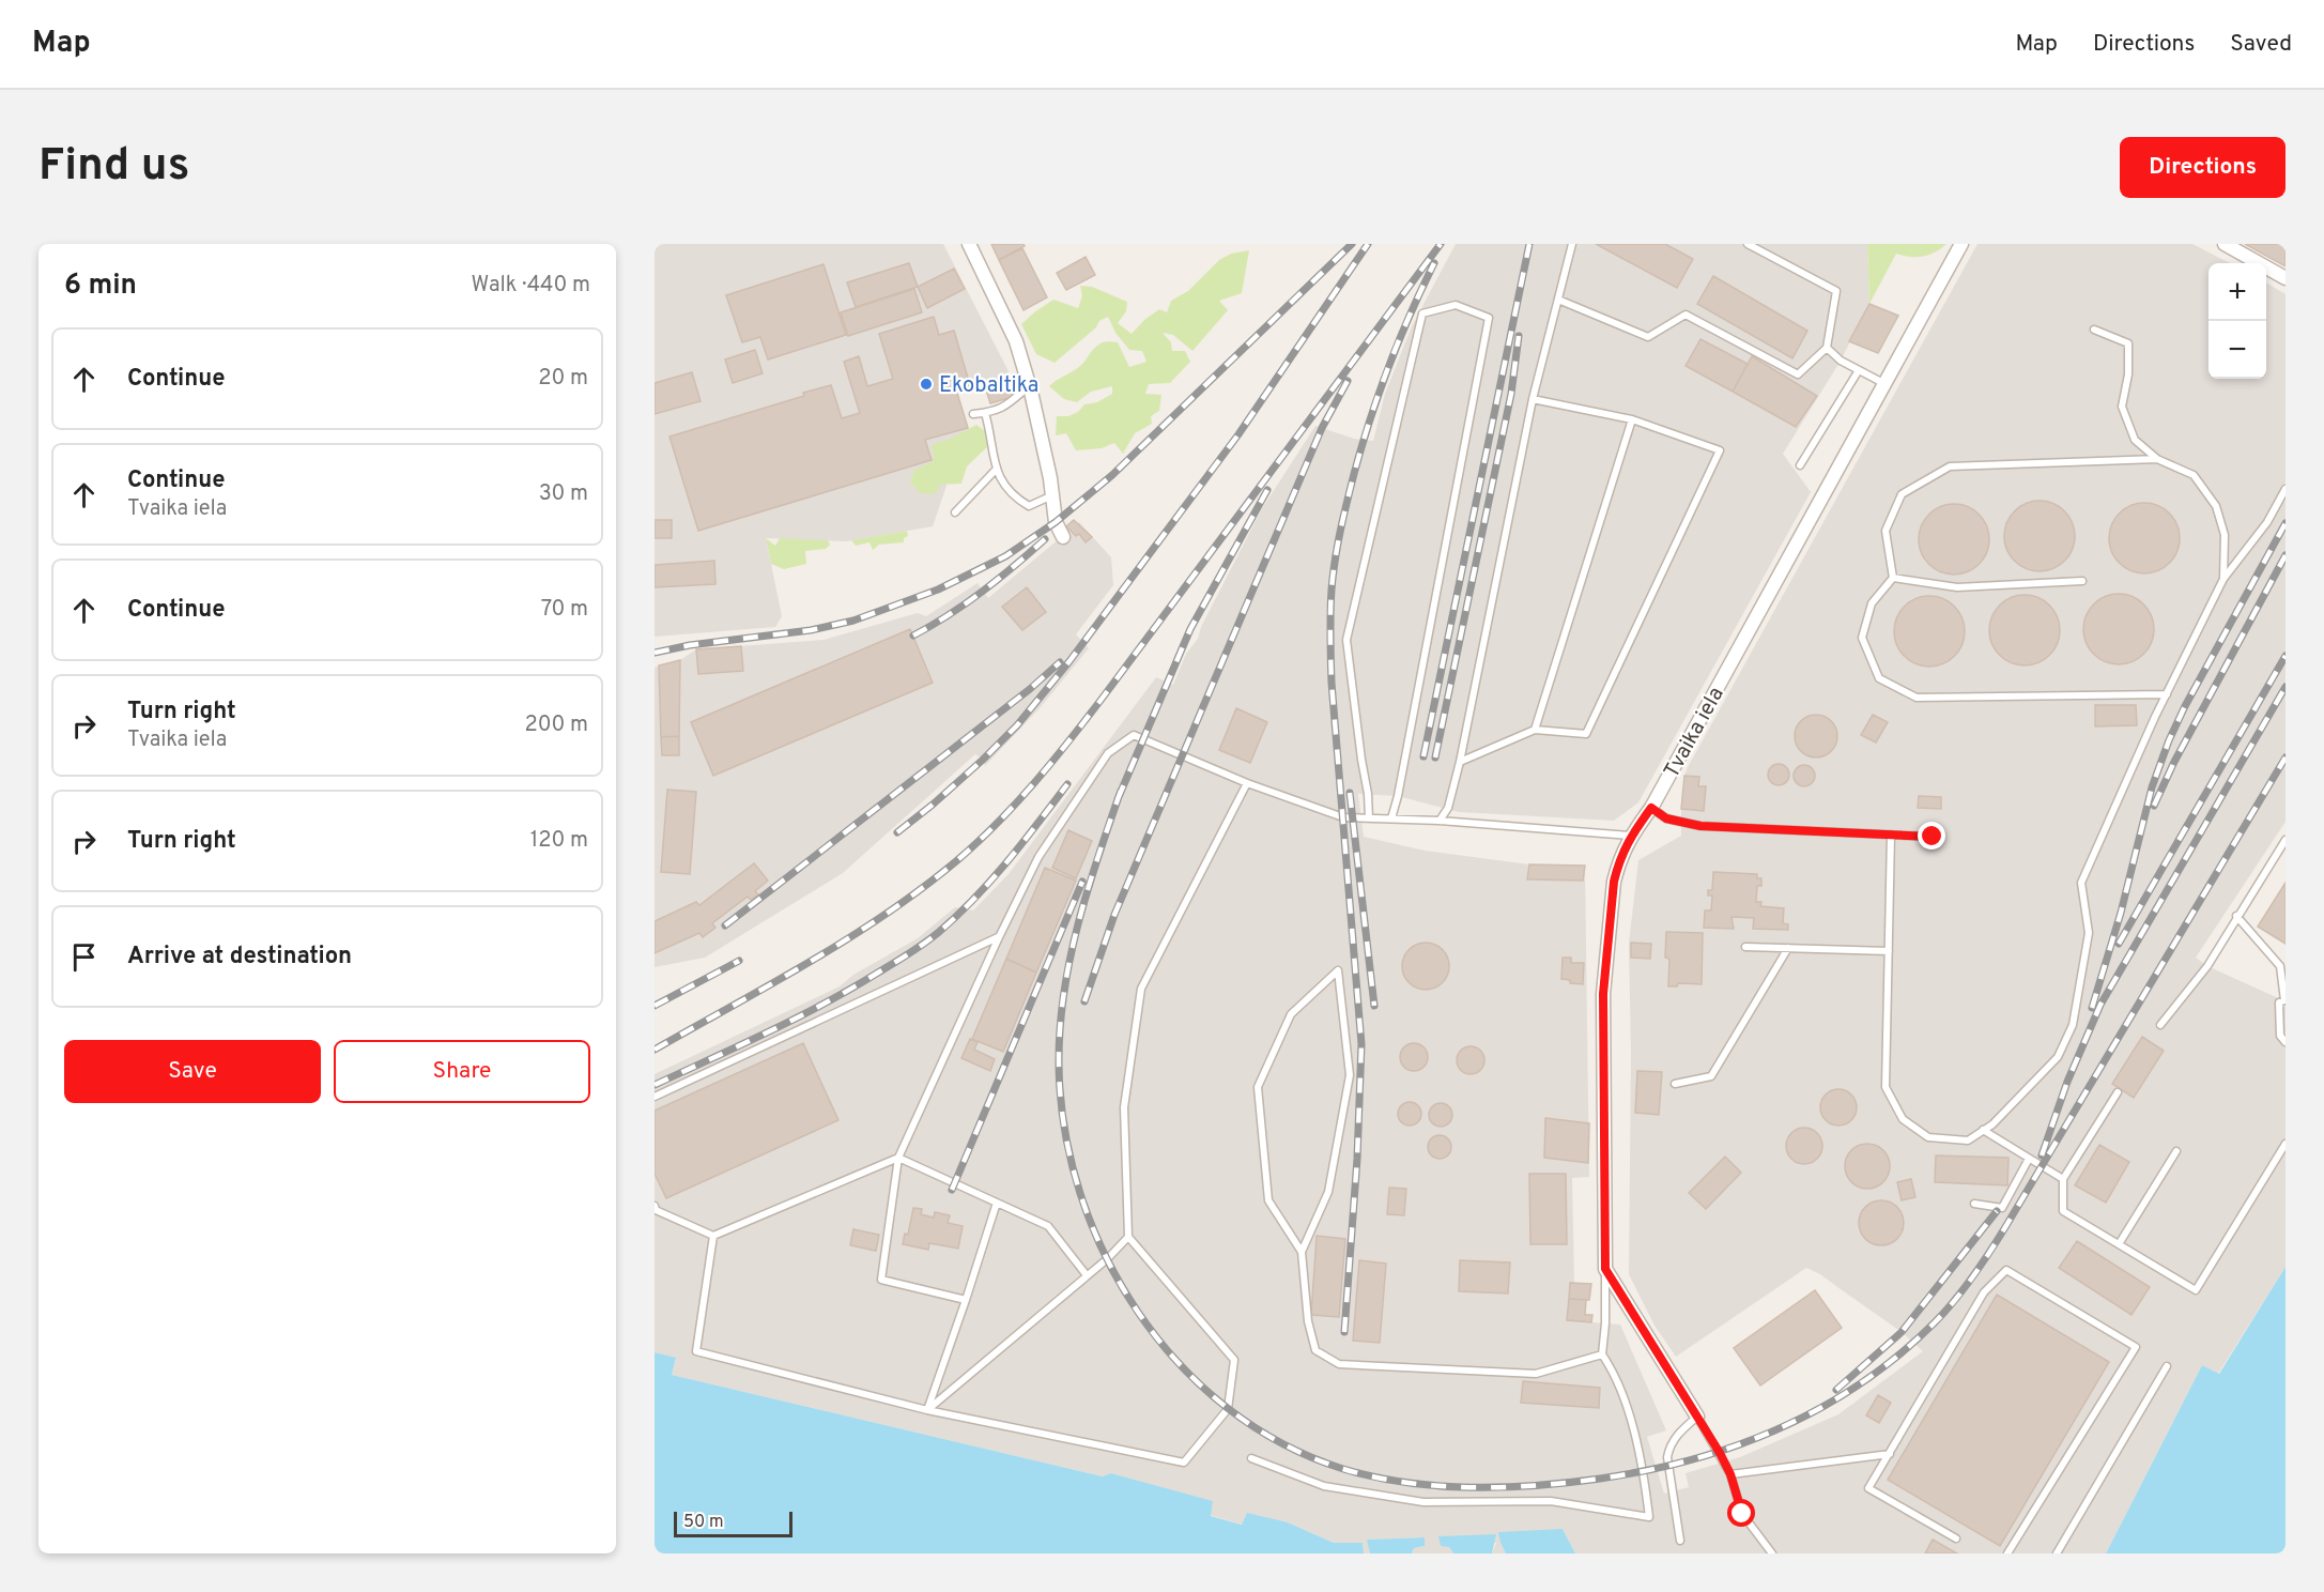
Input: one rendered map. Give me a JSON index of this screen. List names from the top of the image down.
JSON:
{
  "streets": {
    "street": ["Tvaika iela"]
  },
  "places": ["Ekobaltika"],
  "scale_bar": "50 m",
  "page": {
    "header": "Map",
    "nav": ["Map", "Directions", "Saved"],
    "buttons": [
      "Directions",
      ["Save", "Share"]
    ],
    "title": "Find us",
    "heading": ["6 min", "Walk · 440 m"],
    "map_buttons": ["+", "−"],
    "list": [
      ["Continue", "20 m"],
      ["Continue", "Tvaika iela", "30 m"],
      ["Continue", "70 m"],
      ["Turn right", "Tvaika iela", "200 m"],
      ["Turn right", "120 m"],
      "Arrive at destination"
    ],
    "scale": "50 m"
  }
}
